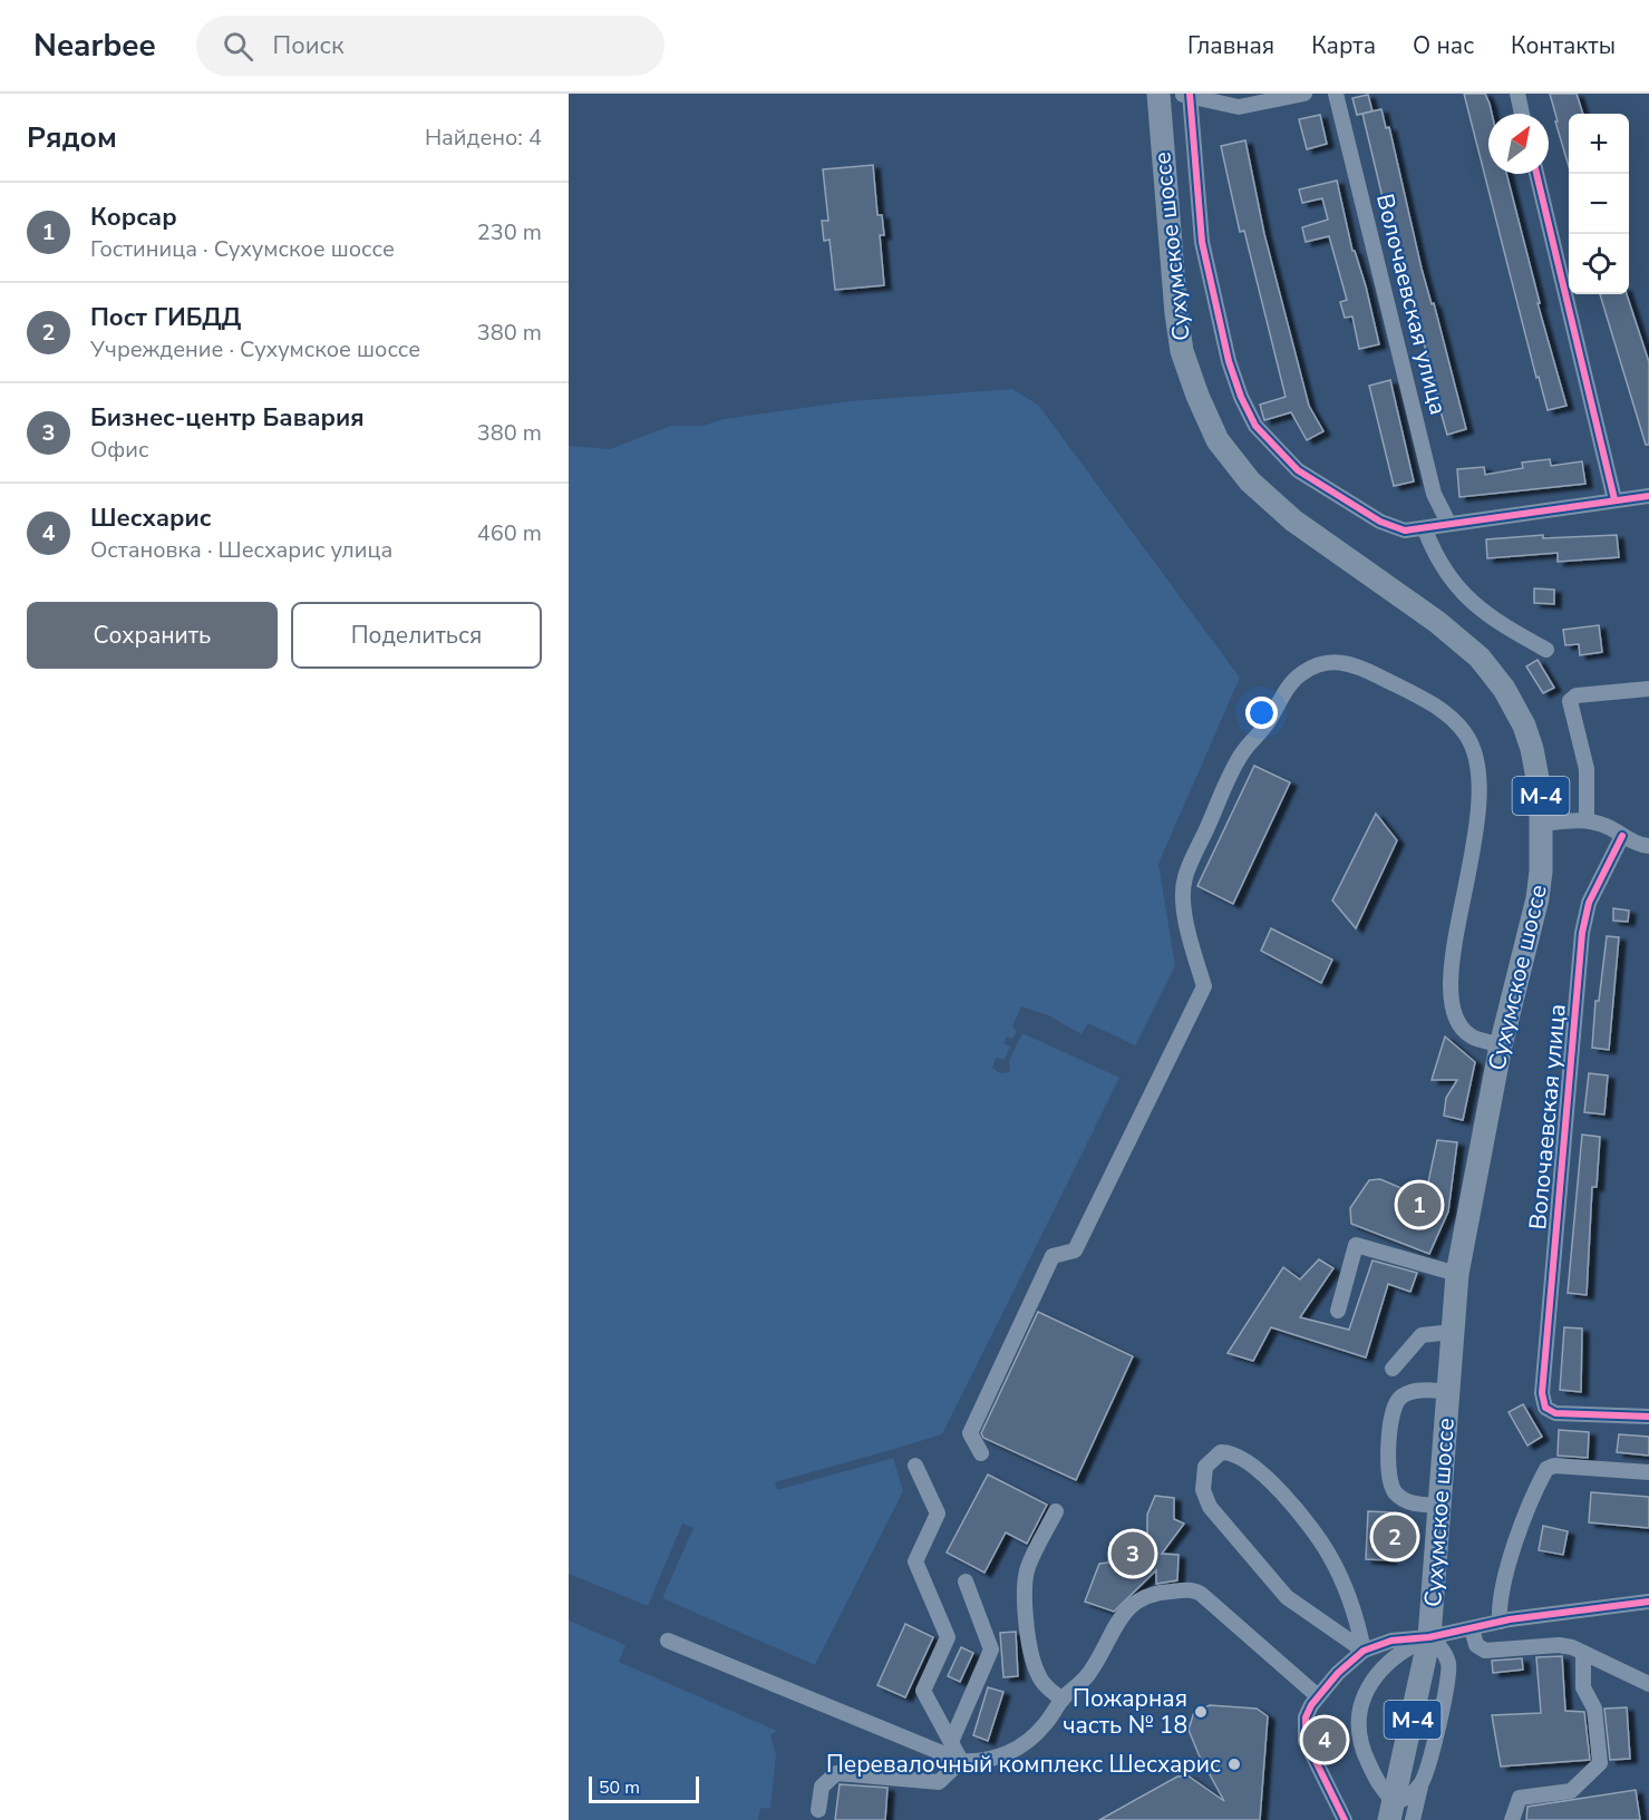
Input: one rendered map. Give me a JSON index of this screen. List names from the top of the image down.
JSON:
{
  "streets": {
    "highway": ["Сухумское шоссе", "М-4"],
    "street": ["Волочаевская улица"]
  },
  "places": ["Пожарная часть № 18", "Перевалочный комплекс Шесхарис"],
  "scale_bar": "50 m",
  "north": "top right",
  "page": {
    "header": "Nearbee",
    "search": "Поиск",
    "nav": [
      "Главная",
      "Карта",
      "О нас",
      "Контакты"
    ],
    "heading": ["Рядом", "Найдено: 4"],
    "map_buttons": ["+", "−"],
    "list": [
      {
        "mark": "1",
        "name": "Корсар",
        "note": "Гостиница · Сухумское шоссе",
        "value": "230 m"
      },
      {
        "mark": "2",
        "name": "Пост ГИБДД",
        "note": "Учреждение · Сухумское шоссе",
        "value": "380 m"
      },
      {
        "mark": "3",
        "name": "Бизнес-центр Бавария",
        "note": "Офис",
        "value": "380 m"
      },
      {
        "mark": "4",
        "name": "Шесхарис",
        "note": "Остановка · Шесхарис улица",
        "value": "460 m"
      }
    ],
    "buttons": ["Сохранить", "Поделиться"],
    "pins": [
      "1",
      "2",
      "3",
      "4"
    ],
    "scale": "50 m"
  }
}
